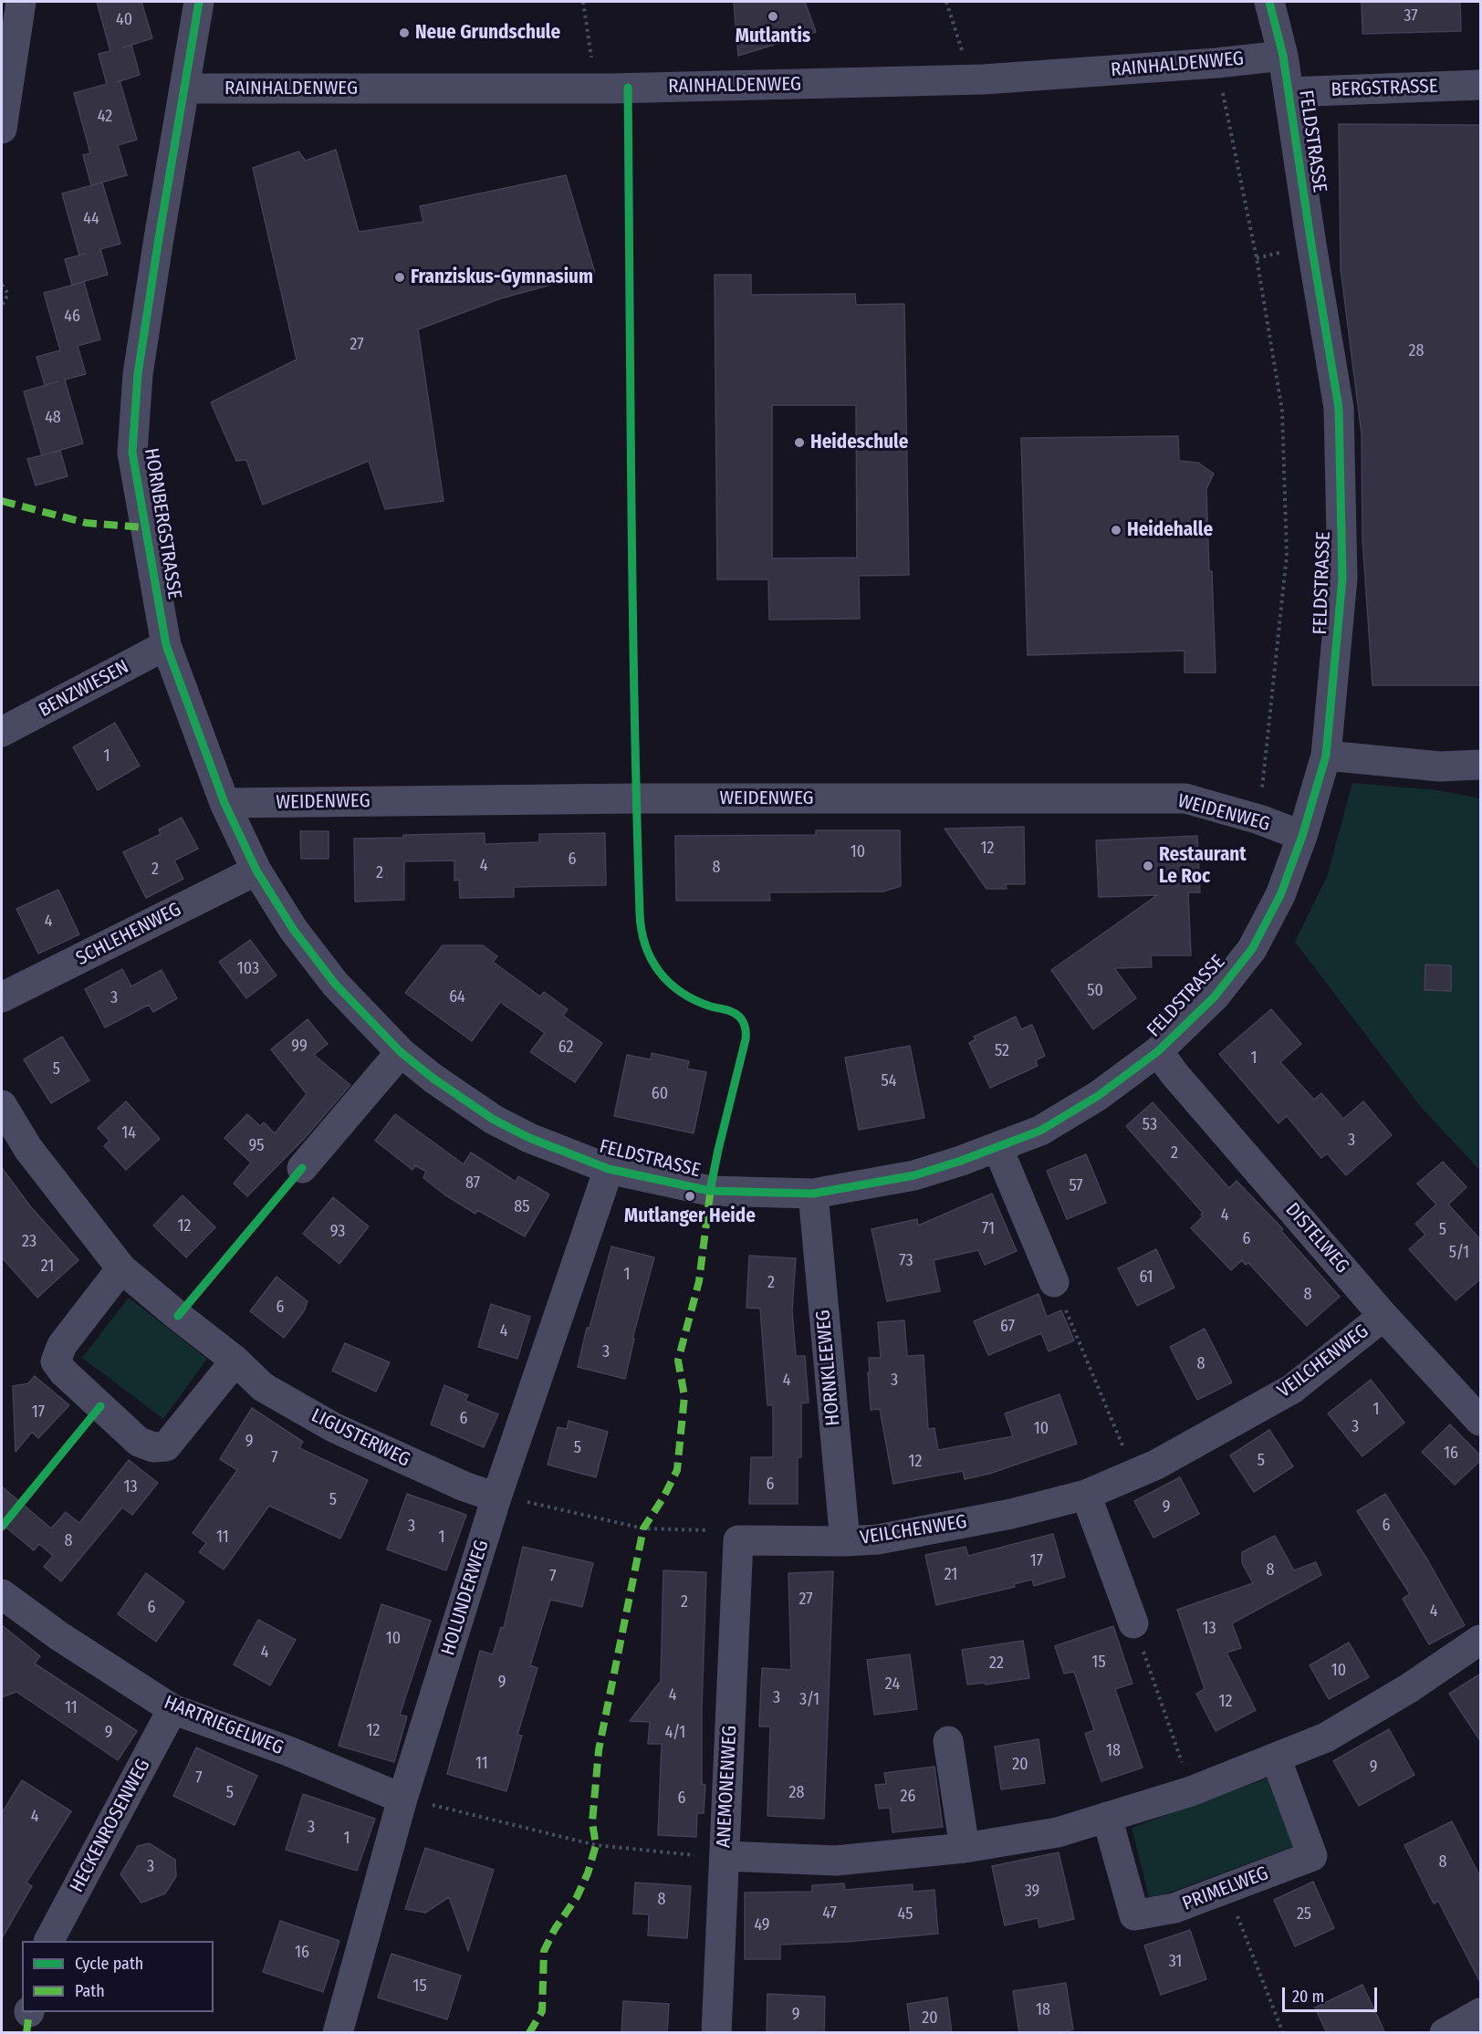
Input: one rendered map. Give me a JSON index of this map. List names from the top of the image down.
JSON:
{
  "streets": {
    "street": [
      "RAINHALDENWEG",
      "BERGSTRASSE",
      "FELDSTRASSE",
      "HORNBERGSTRASSE",
      "BENZWIESEN",
      "WEIDENWEG",
      "SCHLEHENWEG",
      "DISTELWEG",
      "VEILCHENWEG",
      "HORNKLEEWEG",
      "LIGUSTERWEG",
      "HOLUNDERWEG",
      "HARTRIEGELWEG",
      "ANEMONENWEG",
      "HECKENROSENWEG",
      "PRIMELWEG"
    ]
  },
  "crossings": [
    ["RAINHALDENWEG", "FELDSTRASSE"],
    ["RAINHALDENWEG", "HORNBERGSTRASSE"],
    ["BERGSTRASSE", "FELDSTRASSE"],
    ["FELDSTRASSE", "HORNBERGSTRASSE"],
    ["FELDSTRASSE", "WEIDENWEG"],
    ["FELDSTRASSE", "DISTELWEG"],
    ["FELDSTRASSE", "HORNKLEEWEG"],
    ["FELDSTRASSE", "HOLUNDERWEG"],
    ["HORNBERGSTRASSE", "BENZWIESEN"],
    ["HORNBERGSTRASSE", "WEIDENWEG"],
    ["HORNBERGSTRASSE", "SCHLEHENWEG"],
    ["DISTELWEG", "VEILCHENWEG"],
    ["VEILCHENWEG", "HORNKLEEWEG"],
    ["VEILCHENWEG", "ANEMONENWEG"],
    ["LIGUSTERWEG", "HOLUNDERWEG"],
    ["HOLUNDERWEG", "HARTRIEGELWEG"],
    ["HARTRIEGELWEG", "HECKENROSENWEG"]
  ],
  "places": [
    "Mutlantis",
    "Neue Grundschule",
    "Franziskus-Gymnasium",
    "Heideschule",
    "Heidehalle",
    "Restaurant Le Roc",
    "Mutlanger Heide"
  ],
  "house_numbers": [
    "37",
    "40",
    "42",
    "44",
    "46",
    "27",
    "28",
    "48",
    "1",
    "12",
    "10",
    "6",
    "4",
    "8",
    "2",
    "2",
    "4",
    "103",
    "50",
    "64",
    "3",
    "99",
    "62",
    "52",
    "1",
    "5",
    "54",
    "60",
    "53",
    "14",
    "3",
    "95",
    "2",
    "87",
    "57",
    "85",
    "4",
    "12",
    "71",
    "5",
    "93",
    "6",
    "23",
    "5/1",
    "73",
    "21",
    "1",
    "61",
    "2",
    "8",
    "6",
    "67",
    "4",
    "3",
    "8",
    "4",
    "3",
    "1",
    "17",
    "6",
    "3",
    "10",
    "9",
    "5",
    "16",
    "7",
    "5",
    "12",
    "6",
    "13",
    "5",
    "9",
    "6",
    "3",
    "11",
    "1",
    "8",
    "17",
    "8",
    "21",
    "7",
    "27",
    "2",
    "6",
    "4",
    "13",
    "10",
    "4",
    "15",
    "22",
    "10",
    "9",
    "24",
    "4",
    "3",
    "3/1",
    "12",
    "11",
    "12",
    "9",
    "4/1",
    "18",
    "11",
    "20",
    "9",
    "7",
    "5",
    "28",
    "26",
    "6",
    "4",
    "3",
    "1",
    "8",
    "3",
    "39",
    "8",
    "47",
    "45",
    "25",
    "49",
    "16",
    "31",
    "15",
    "18",
    "9",
    "20"
  ],
  "legend": ["Cycle path", "Path"],
  "scale_bar": "20 m"
}
